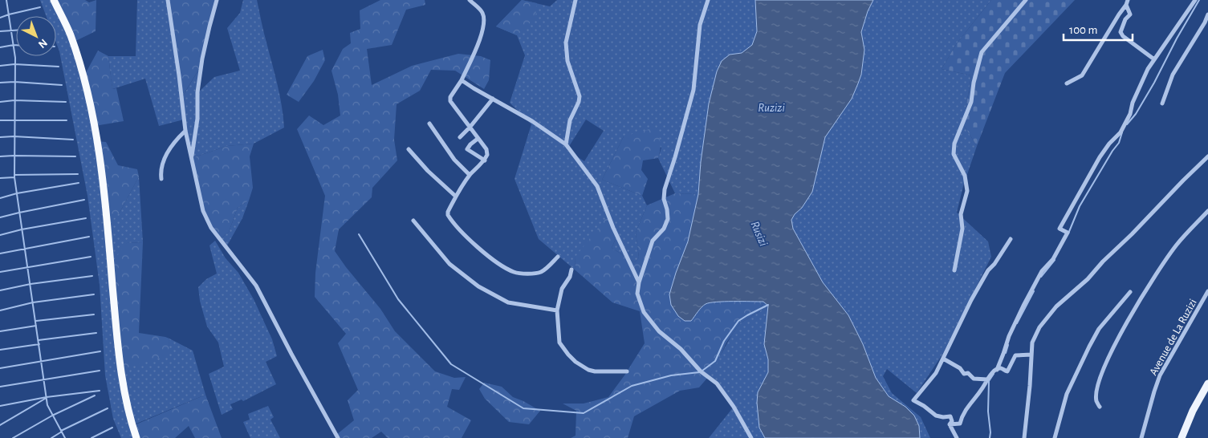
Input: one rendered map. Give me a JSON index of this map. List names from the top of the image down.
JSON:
{
  "streets": {
    "street": ["Avenue de La Ruzizi"]
  },
  "water": ["Ruzizi", "Rusizi"],
  "scale_bar": "100 m",
  "north": "bottom right"
}
